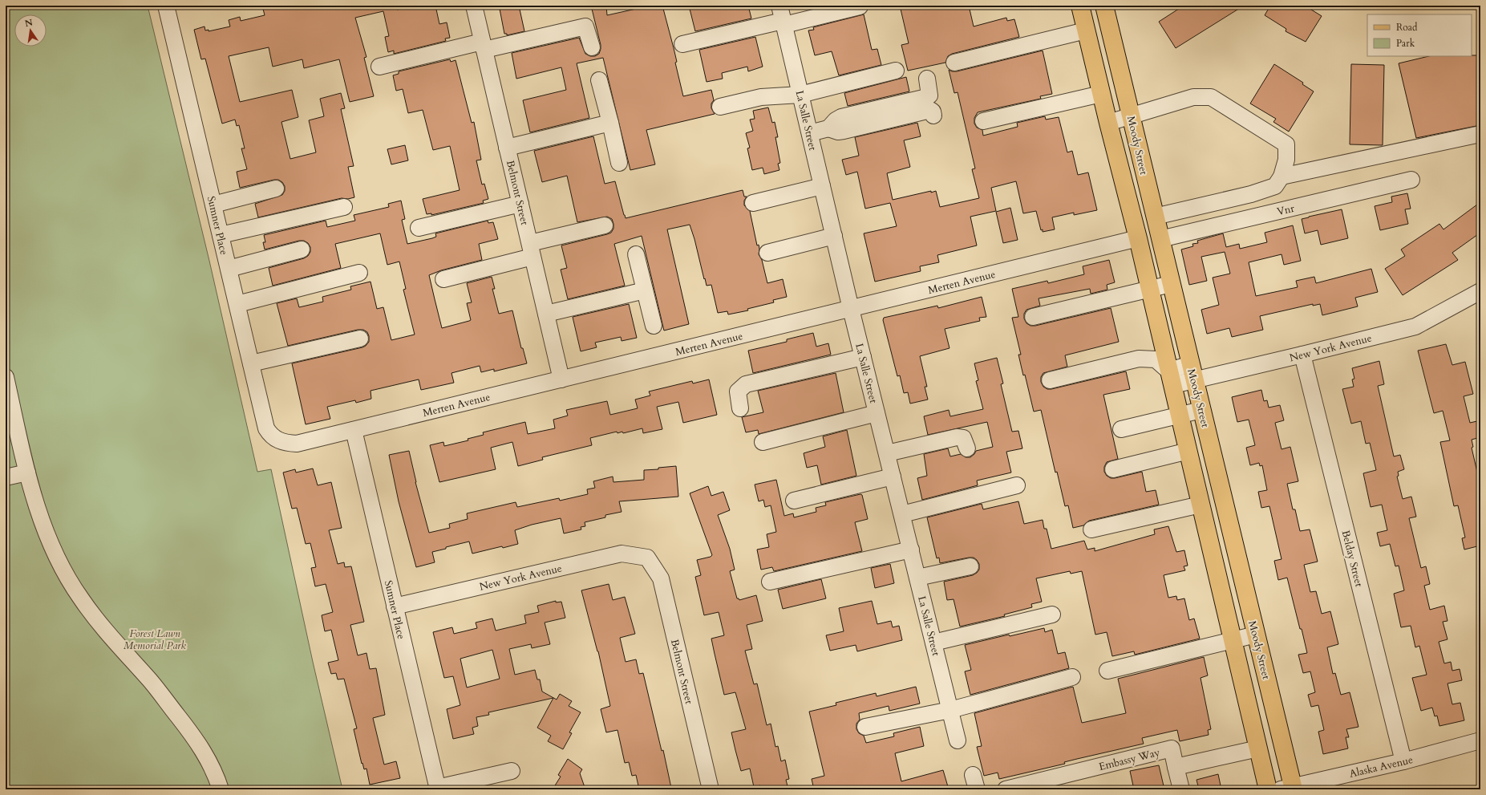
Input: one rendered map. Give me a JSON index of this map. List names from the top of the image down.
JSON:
{
  "streets": {
    "main road": ["Moody Street"],
    "street": [
      "La Salle Street",
      "Belmont Street",
      "Vnr",
      "Sumner Place",
      "Merten Avenue",
      "New York Avenue",
      "Belday Street",
      "Embassy Way",
      "Alaska Avenue"
    ]
  },
  "crossings": [
    ["La Salle Street", "Merten Avenue"],
    ["Moody Street", "Vnr"],
    ["Moody Street", "New York Avenue"],
    ["Moody Street", "Alaska Avenue"],
    ["Belmont Street", "Merten Avenue"],
    ["Belmont Street", "New York Avenue"],
    ["Sumner Place", "Merten Avenue"],
    ["Sumner Place", "New York Avenue"],
    ["New York Avenue", "Belday Street"],
    ["Belday Street", "Alaska Avenue"]
  ],
  "parks": ["Forest Lawn Memorial Park"],
  "legend": ["Road", "Park"],
  "north": "top"
}
